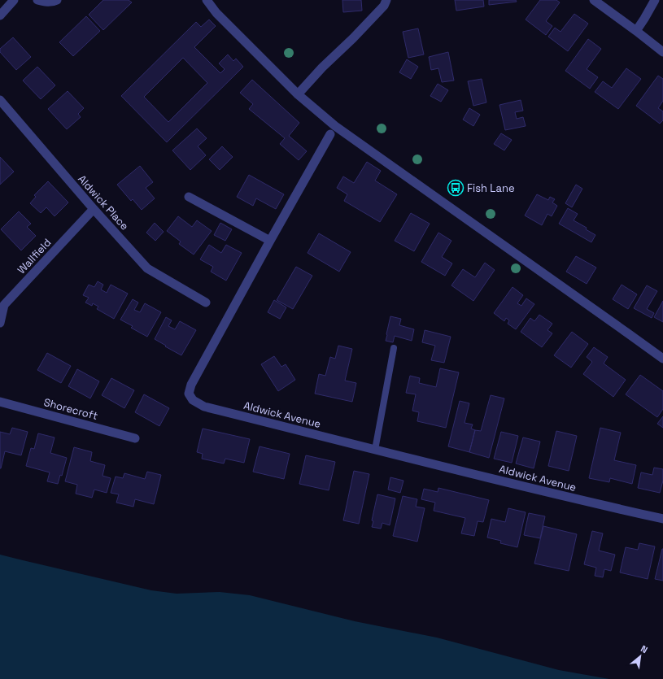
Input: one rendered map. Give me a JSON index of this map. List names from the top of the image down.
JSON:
{
  "streets": {
    "street": [
      "Aldwick Place",
      "Wallfield",
      "Shorecroft",
      "Aldwick Avenue"
    ]
  },
  "crossings": [
    ["Aldwick Place", "Wallfield"]
  ],
  "places": {
    "bus stop": ["Fish Lane"]
  },
  "north": "top right"
}
